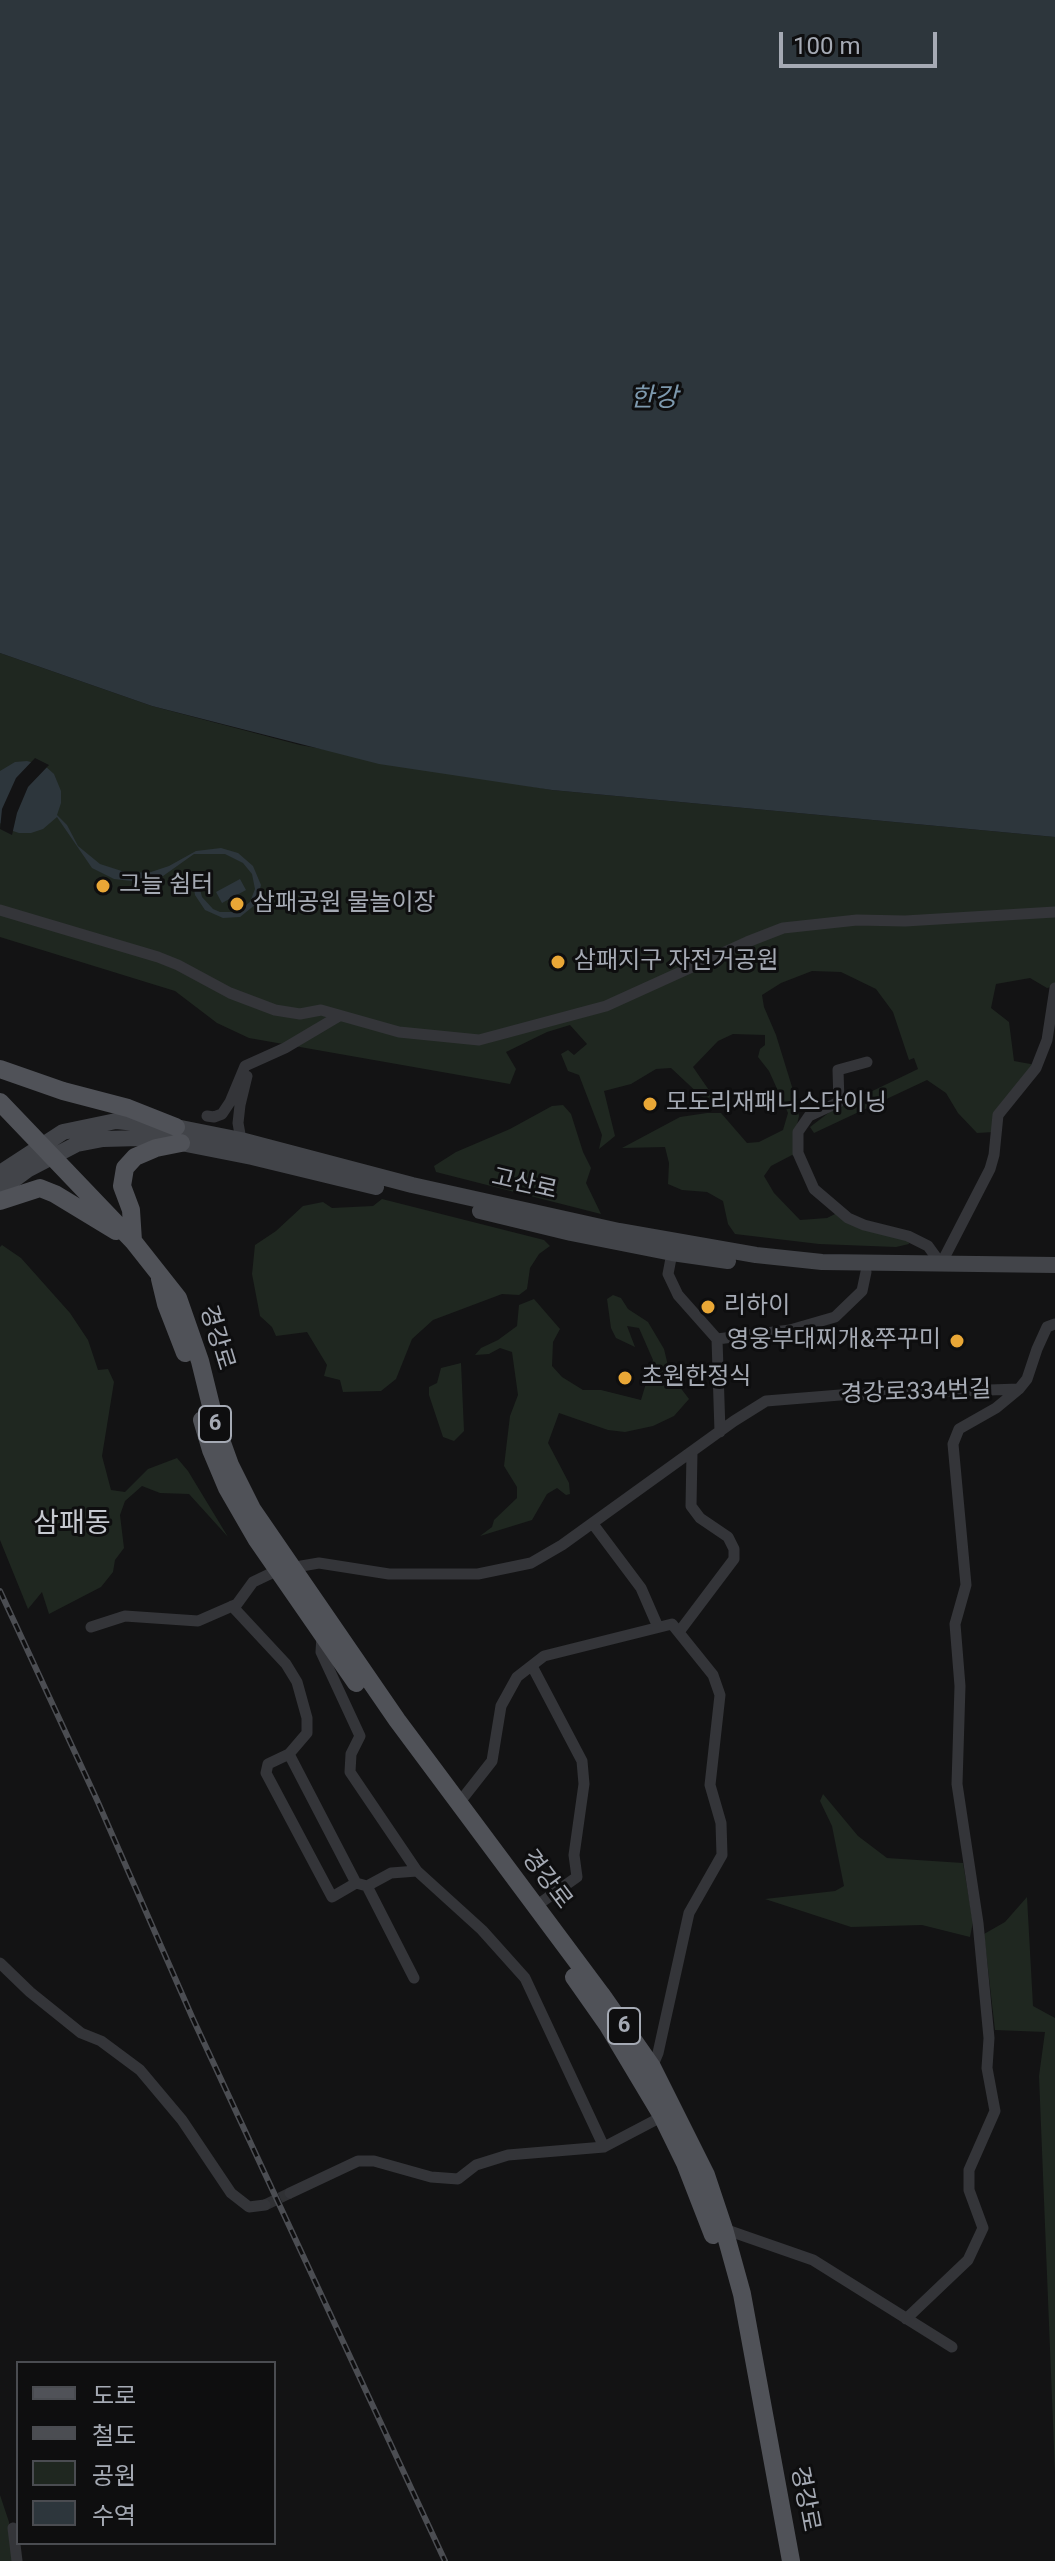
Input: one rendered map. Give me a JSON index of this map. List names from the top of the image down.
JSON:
{
  "streets": {
    "main road": ["경강로", "6"],
    "street": ["고산로", "경강로334번길"]
  },
  "crossings": [
    ["고산로", "경강로"],
    ["경강로", "경강로334번길"]
  ],
  "districts": ["삼패동"],
  "water": ["한강"],
  "places": [
    "그늘 쉼터",
    "삼패공원 물놀이장",
    "삼패지구 자전거공원",
    "모도리재패니스다이닝",
    "리하이",
    "영웅부대찌개&쭈꾸미",
    "초원한정식"
  ],
  "legend": [
    "도로",
    "철도",
    "공원",
    "수역"
  ],
  "scale_bar": "100 m"
}
